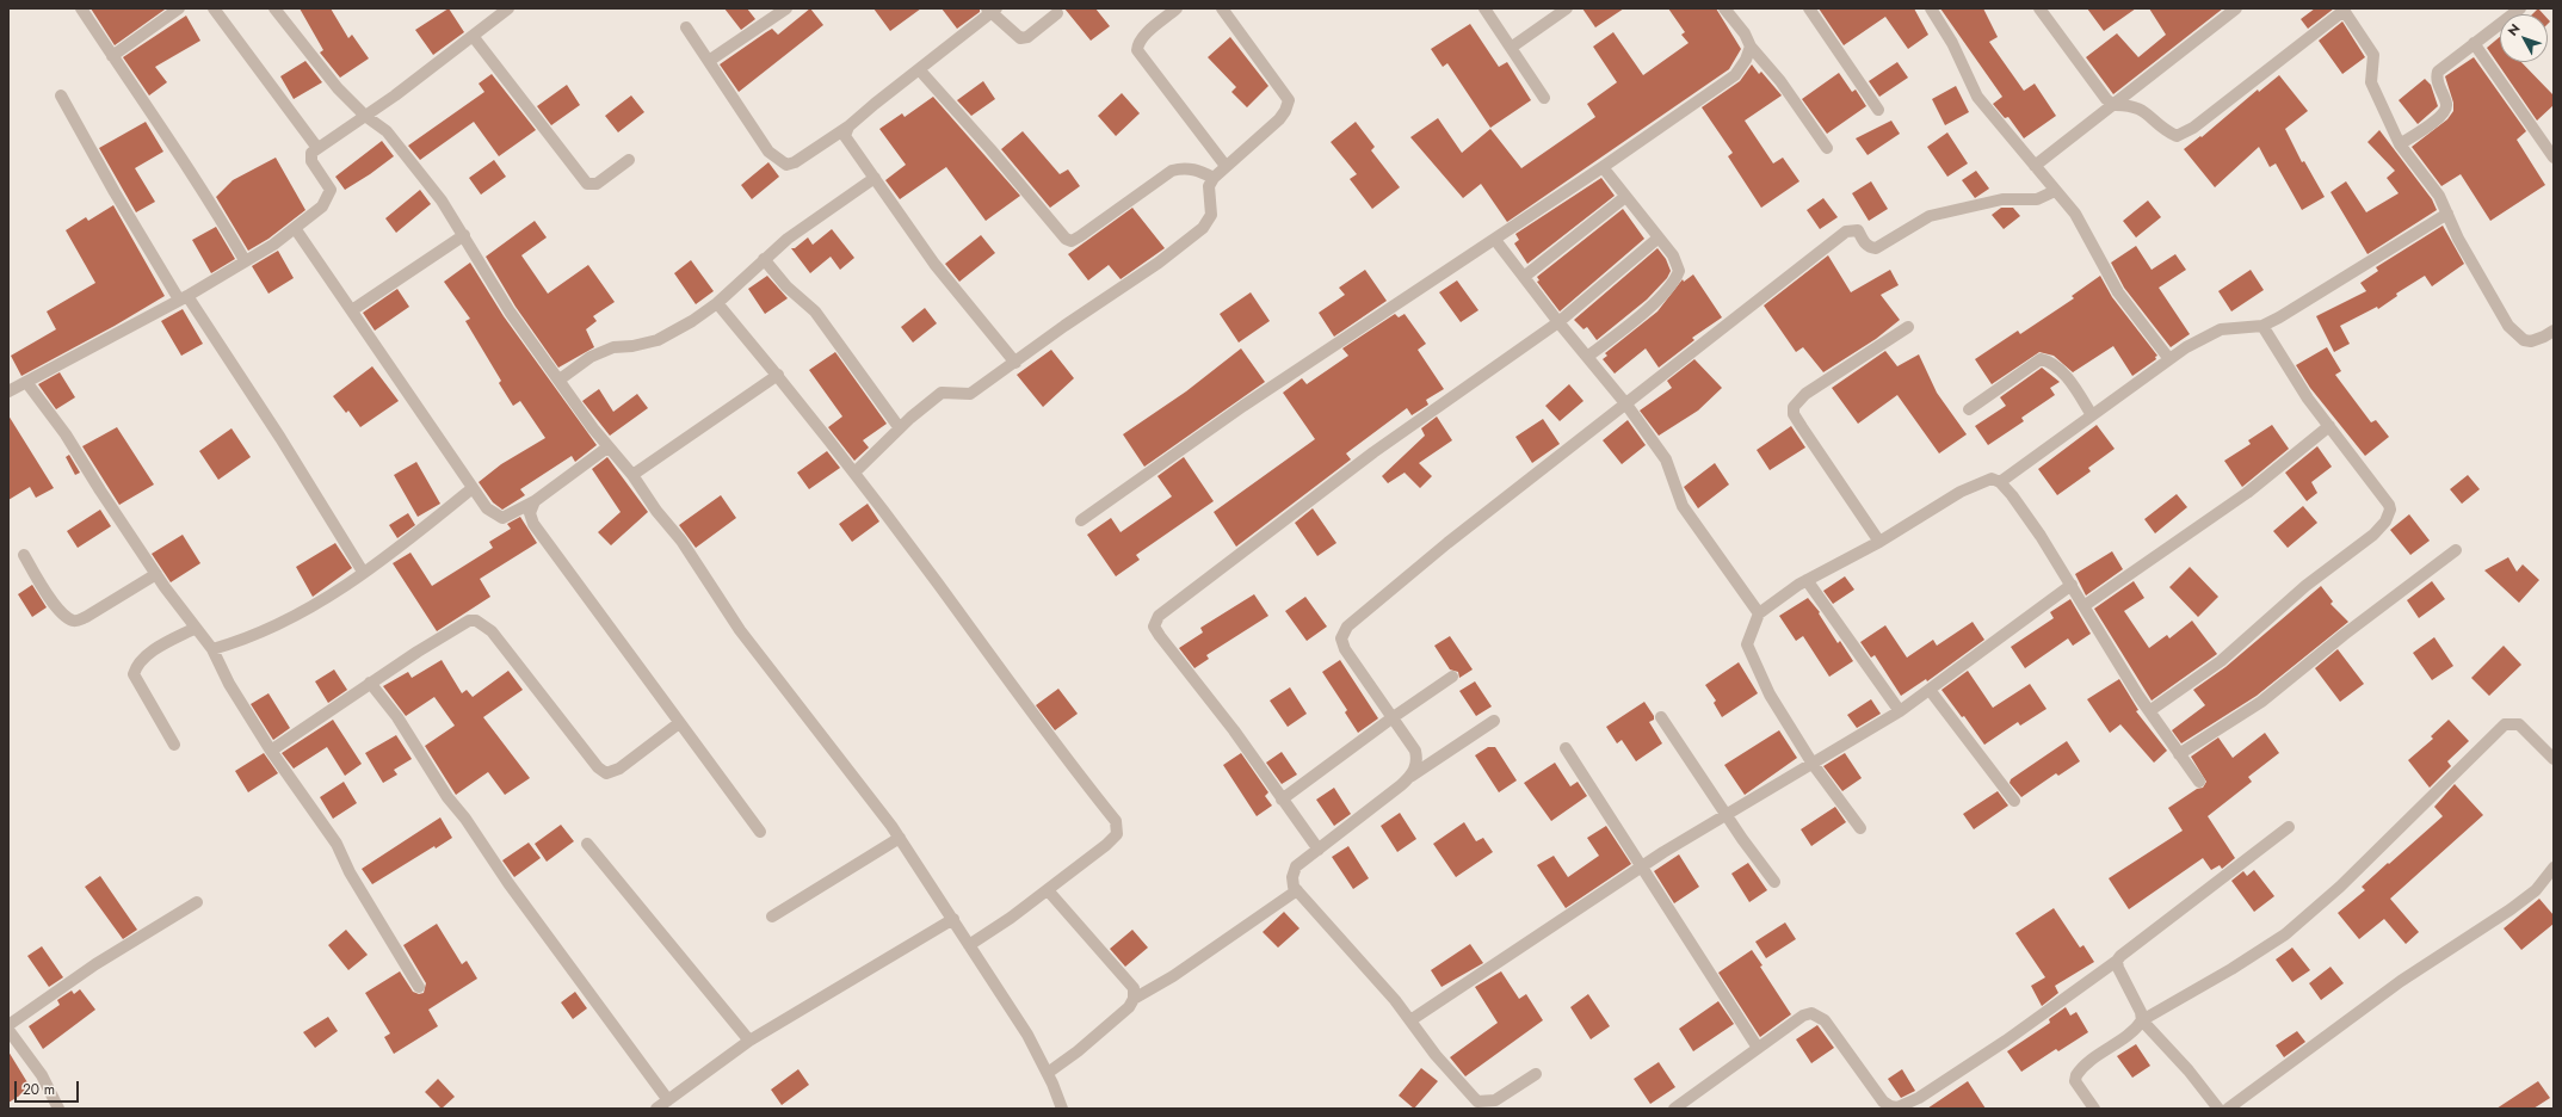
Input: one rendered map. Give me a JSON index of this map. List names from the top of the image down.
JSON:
{
  "scale_bar": "20 m",
  "north": "top left"
}
